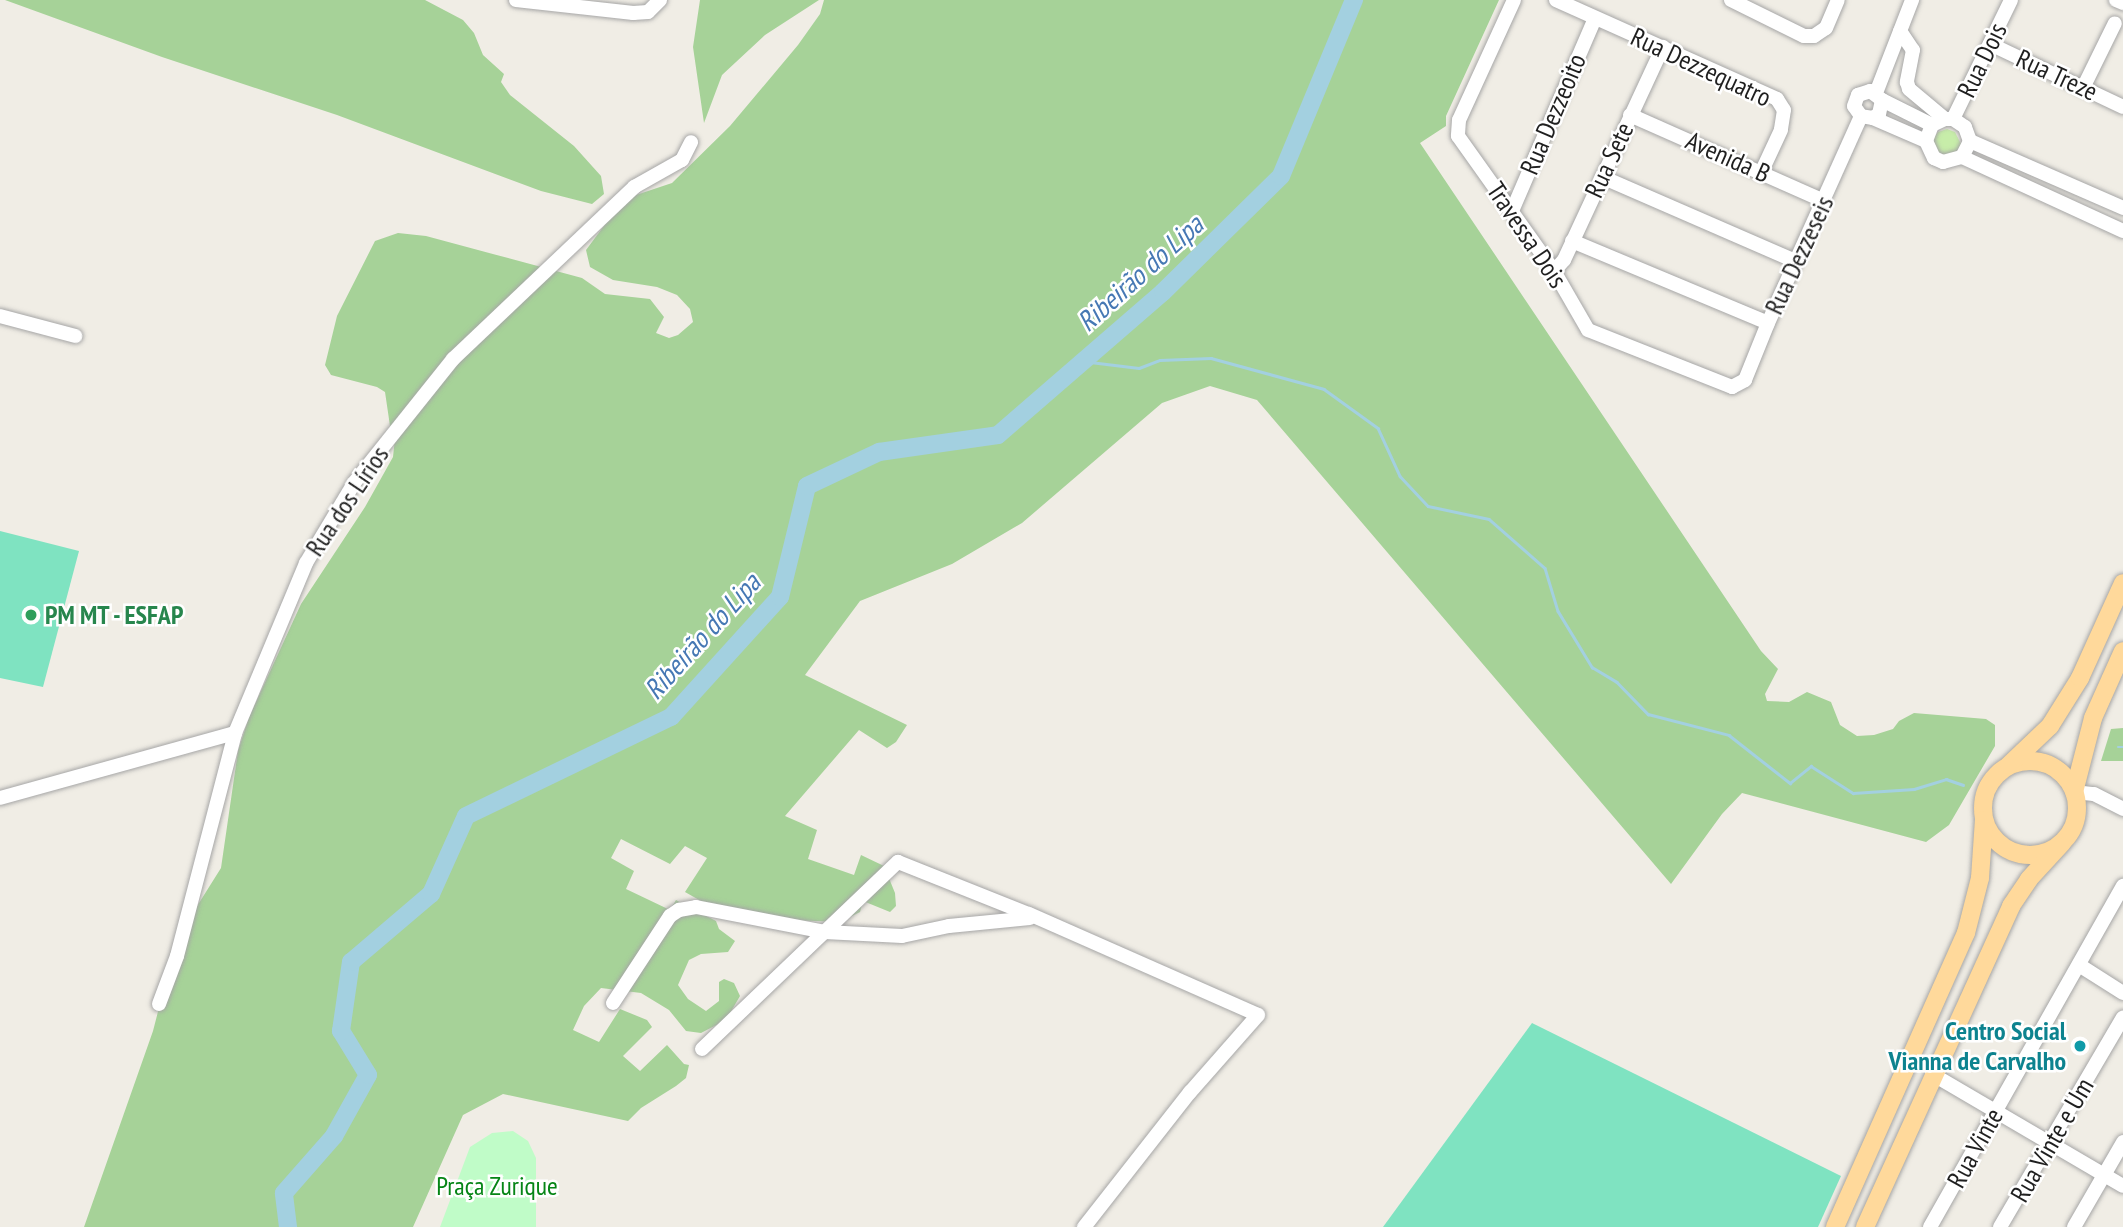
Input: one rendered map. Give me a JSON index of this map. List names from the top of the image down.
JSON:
{
  "streets": {
    "street": [
      "Rua Dois",
      "Rua Dezzequatro",
      "Rua Treze",
      "Rua Dezzeoito",
      "Avenida B",
      "Rua Sete",
      "Travessa Dois",
      "Rua Dezzeseis",
      "Rua dos Lírios",
      "Rua Vinte e Um",
      "Rua Vinte"
    ]
  },
  "crossings": [
    ["Rua Dois", "Rua Treze"],
    ["Rua Dezzequatro", "Rua Dezzeoito"],
    ["Rua Dezzequatro", "Avenida B"],
    ["Rua Dezzequatro", "Rua Sete"],
    ["Rua Dezzeoito", "Travessa Dois"],
    ["Avenida B", "Rua Sete"],
    ["Avenida B", "Rua Dezzeseis"],
    ["Rua Sete", "Travessa Dois"],
    ["Travessa Dois", "Rua Dezzeseis"]
  ],
  "water": ["Ribeirão do Lipa"],
  "parks": ["Praça Zurique"],
  "places": ["PM MT - ESFAP", "Centro Social Vianna de Carvalho"]
}
